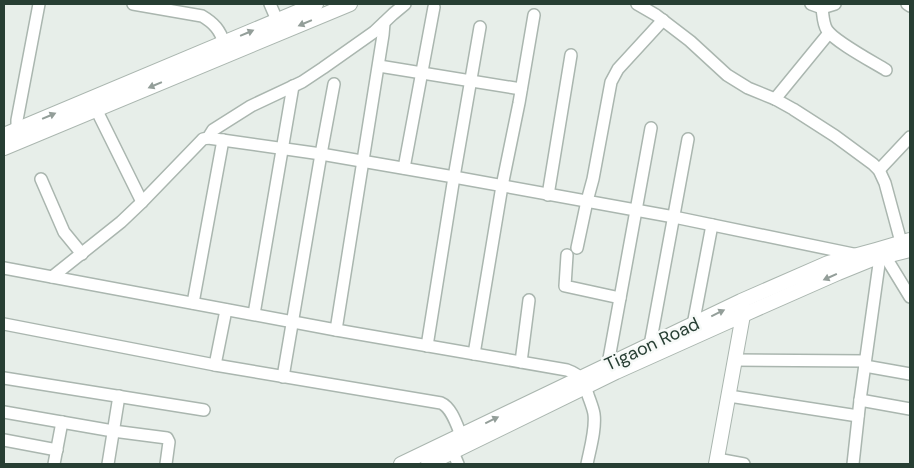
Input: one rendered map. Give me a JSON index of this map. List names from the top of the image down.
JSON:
{
  "streets": {
    "street": ["Tigaon Road"]
  }
}
